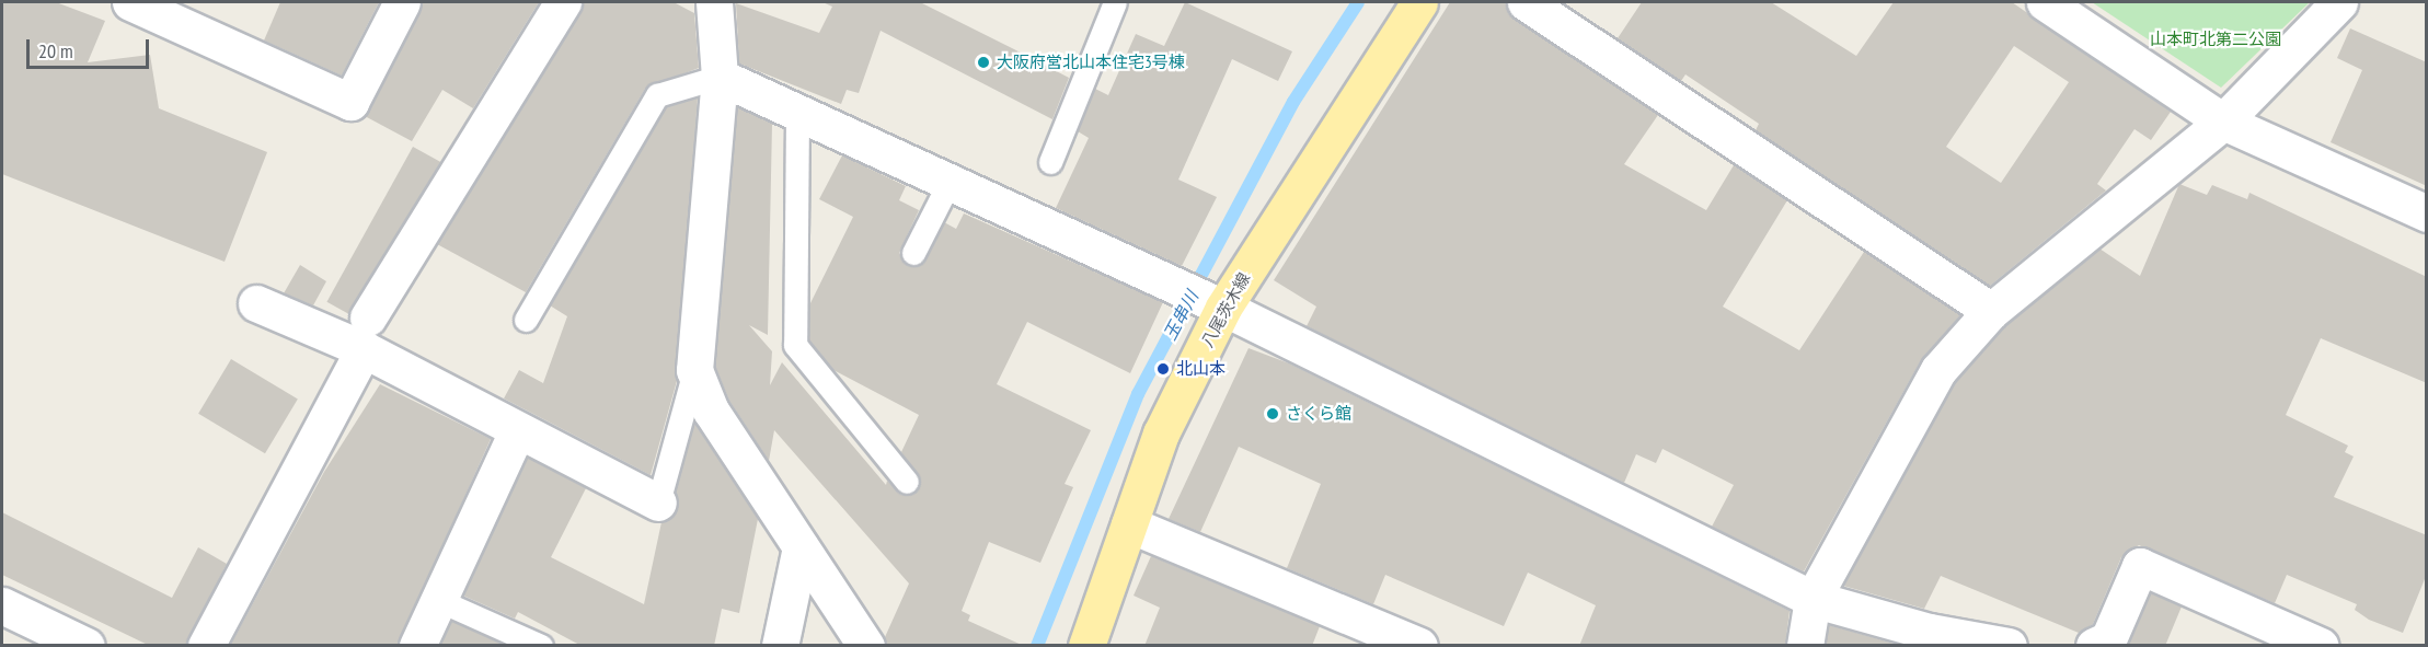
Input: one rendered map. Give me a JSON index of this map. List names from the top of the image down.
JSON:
{
  "streets": {
    "main road": ["八尾茨木線"]
  },
  "water": ["玉串川"],
  "parks": ["山本町北第二公園"],
  "places": ["大阪府営北山本住宅3号棟", "北山本", "さくら館"],
  "scale_bar": "20 m"
}
